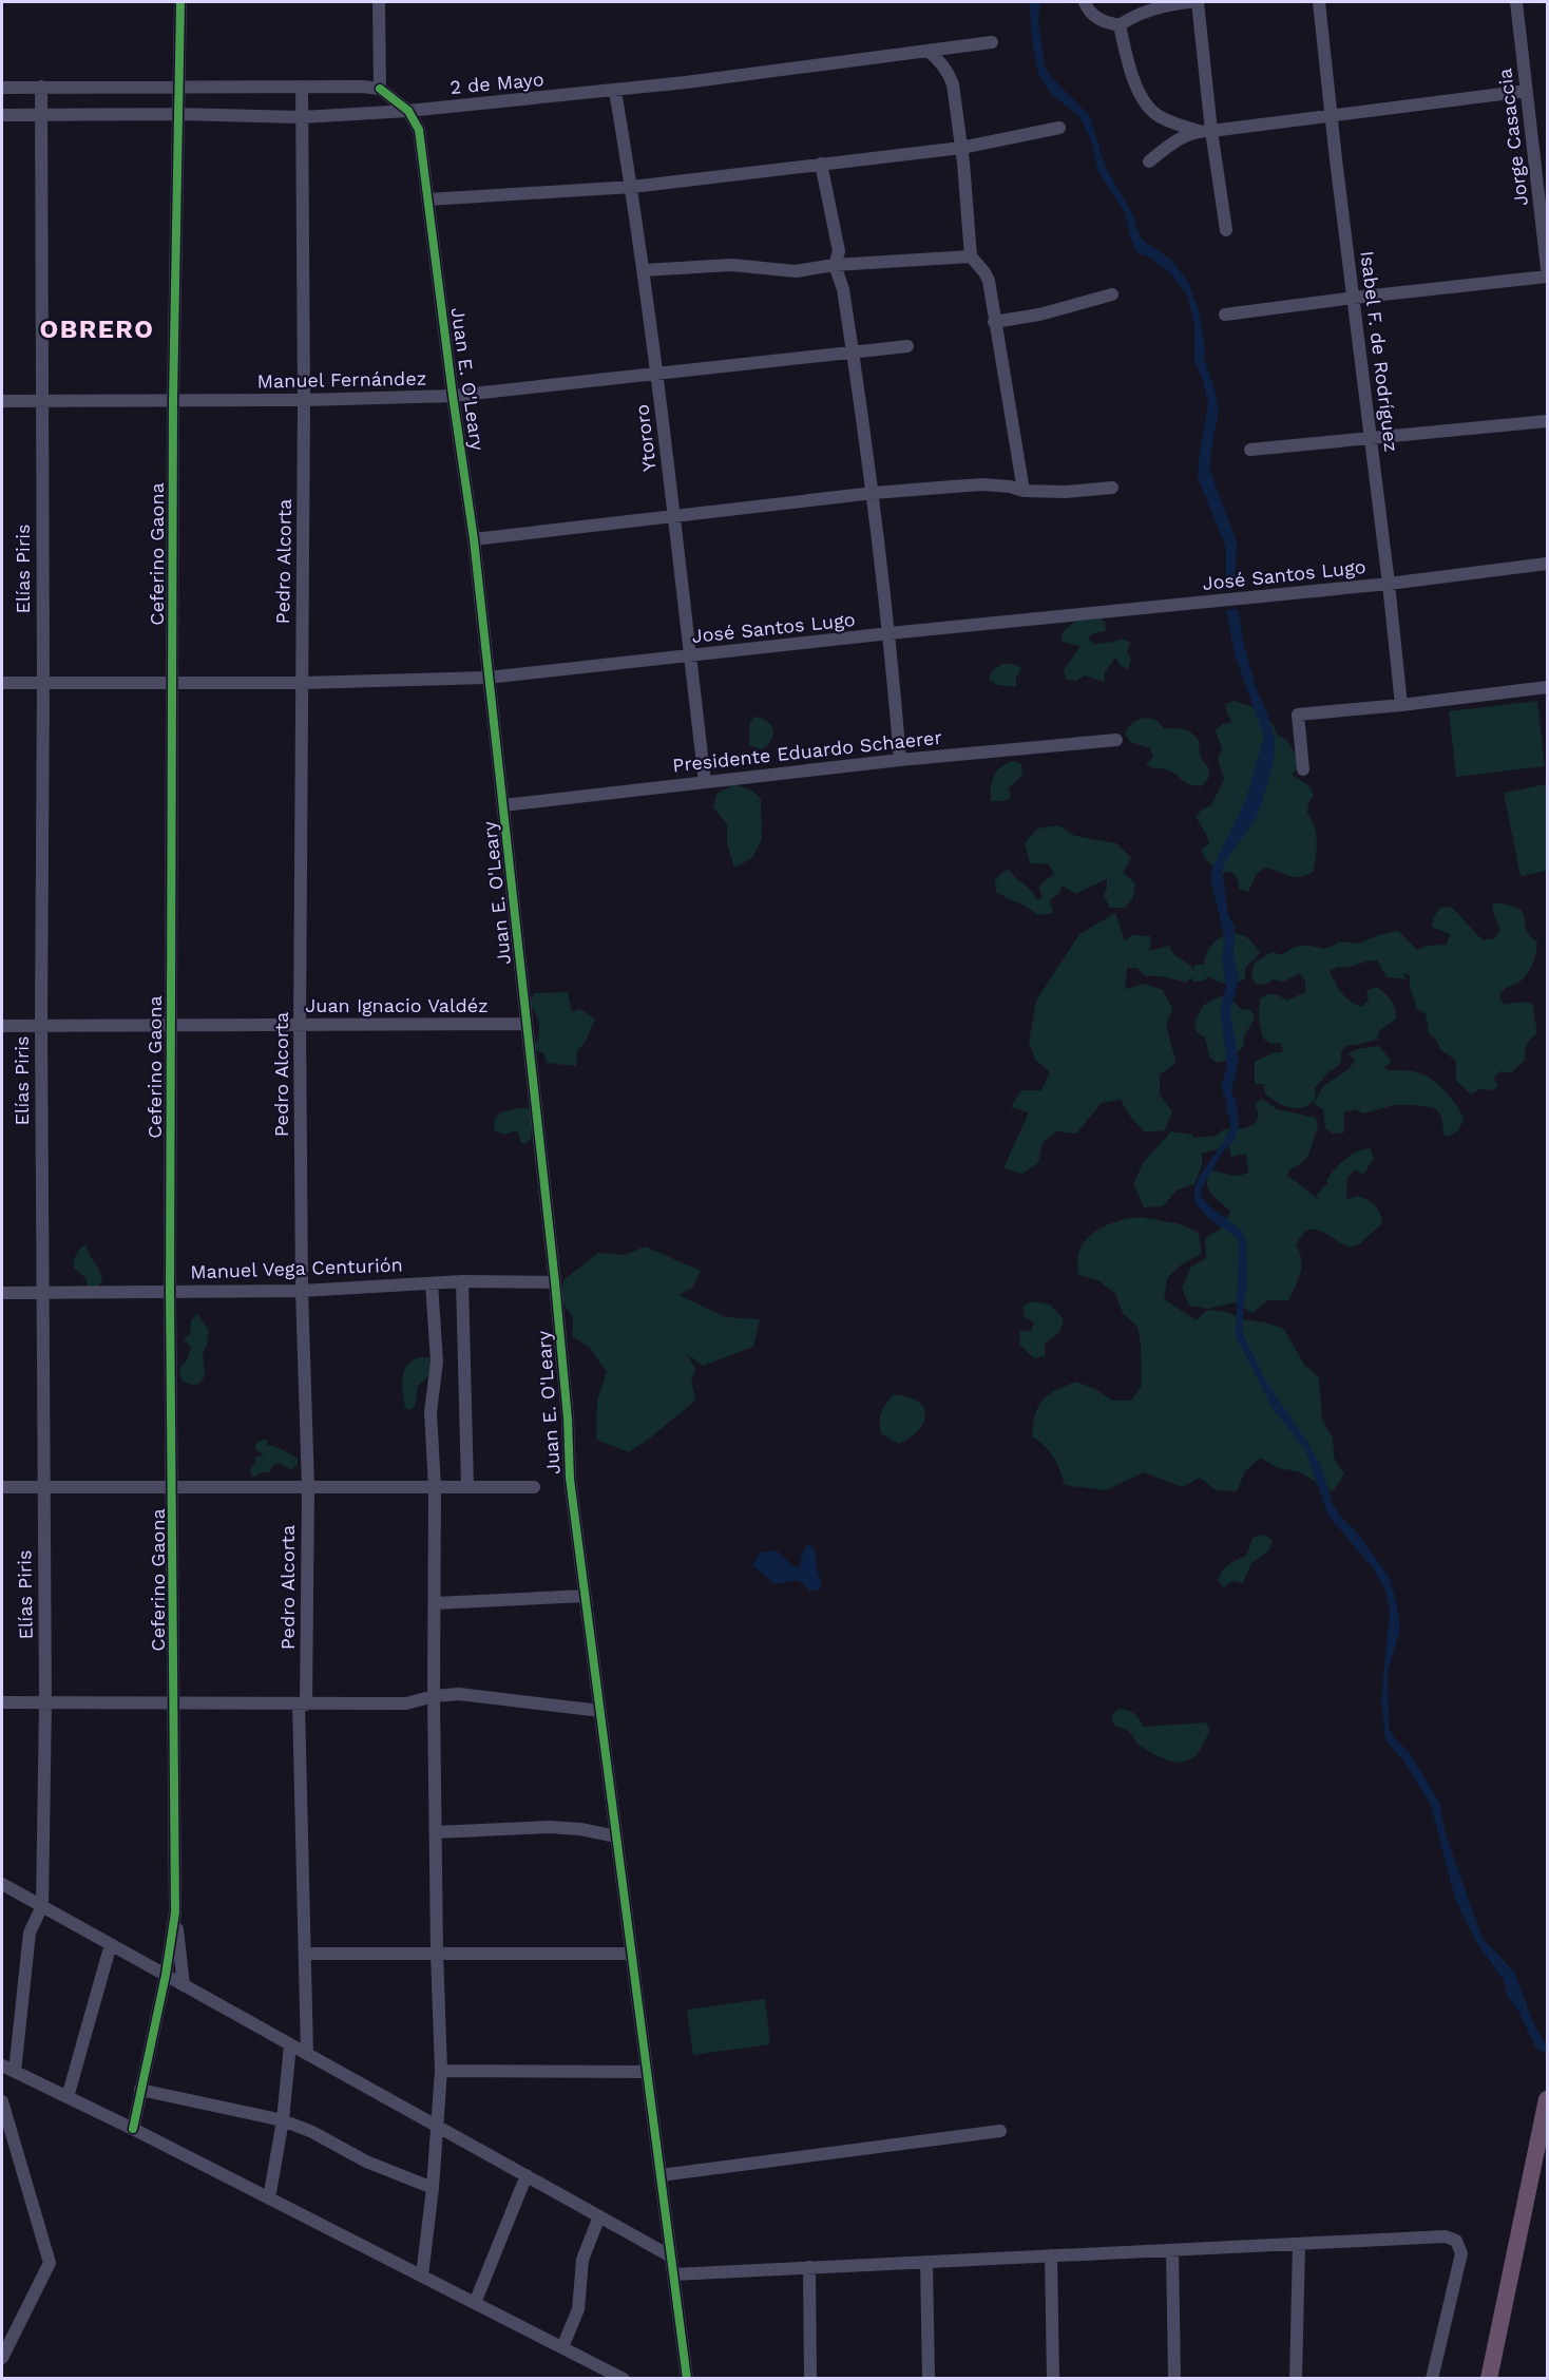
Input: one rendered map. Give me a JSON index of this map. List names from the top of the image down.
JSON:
{
  "streets": {
    "street": [
      "2 de Mayo",
      "Jorge Casaccia",
      "Isabel F. de Rodríguez",
      "Juan E. O'Leary",
      "Manuel Fernández",
      "Ytororo",
      "Ceferino Gaona",
      "Pedro Alcorta",
      "Elías Piris",
      "José Santos Lugo",
      "Presidente Eduardo Schaerer",
      "Juan Ignacio Valdéz",
      "Manuel Vega Centurión"
    ]
  },
  "crossings": [
    ["2 de Mayo", "Juan E. O'Leary"],
    ["2 de Mayo", "Ytororo"],
    ["2 de Mayo", "Ceferino Gaona"],
    ["2 de Mayo", "Pedro Alcorta"],
    ["2 de Mayo", "Elías Piris"],
    ["Isabel F. de Rodríguez", "José Santos Lugo"],
    ["Juan E. O'Leary", "Manuel Fernández"],
    ["Juan E. O'Leary", "José Santos Lugo"],
    ["Juan E. O'Leary", "Presidente Eduardo Schaerer"],
    ["Juan E. O'Leary", "Juan Ignacio Valdéz"],
    ["Juan E. O'Leary", "Manuel Vega Centurión"],
    ["Manuel Fernández", "Ytororo"],
    ["Manuel Fernández", "Ceferino Gaona"],
    ["Manuel Fernández", "Pedro Alcorta"],
    ["Manuel Fernández", "Elías Piris"],
    ["Ytororo", "José Santos Lugo"],
    ["Ytororo", "Presidente Eduardo Schaerer"],
    ["Ceferino Gaona", "José Santos Lugo"],
    ["Ceferino Gaona", "Juan Ignacio Valdéz"],
    ["Ceferino Gaona", "Manuel Vega Centurión"],
    ["Pedro Alcorta", "José Santos Lugo"],
    ["Pedro Alcorta", "Juan Ignacio Valdéz"],
    ["Pedro Alcorta", "Manuel Vega Centurión"],
    ["Elías Piris", "José Santos Lugo"],
    ["Elías Piris", "Juan Ignacio Valdéz"],
    ["Elías Piris", "Manuel Vega Centurión"]
  ],
  "districts": ["OBRERO"]
}
